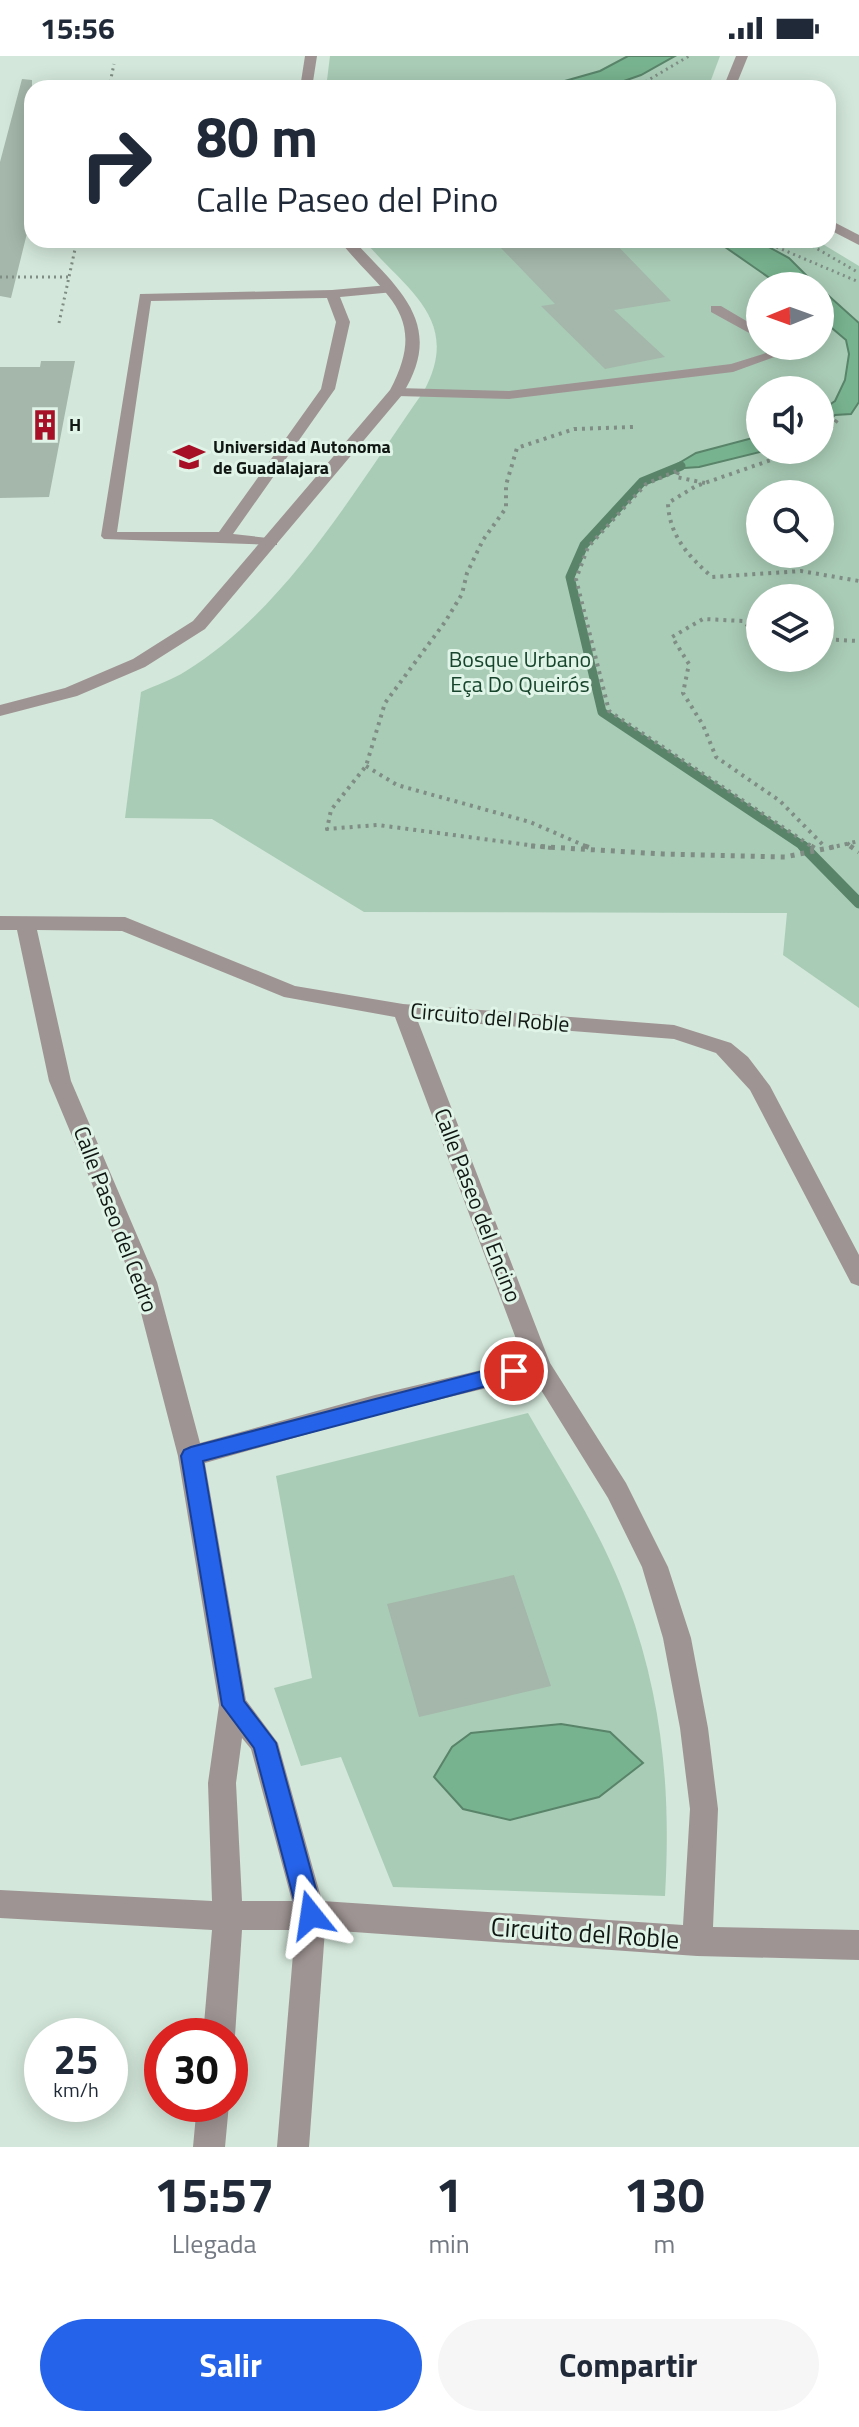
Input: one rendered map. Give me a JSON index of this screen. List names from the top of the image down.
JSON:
{
  "streets": {
    "street": ["Circuito del Roble", "Calle Paseo del Encino", "Calle Paseo del Cedro"]
  },
  "crossings": [
    ["Circuito del Roble", "Calle Paseo del Encino"],
    ["Circuito del Roble", "Calle Paseo del Cedro"]
  ],
  "parks": ["Bosque Urbano Eça Do Queirós"],
  "places": {
    "building": ["H"],
    "school or university": ["Universidad Autonoma de Guadalajara"]
  },
  "north": "left",
  "page": {
    "status": "15:56",
    "turn": ["80 m", "Calle Paseo del Pino"],
    "speed": "25 km/h",
    "limit": "30",
    "eta": [
      "15:57",
      "Llegada",
      "1",
      "min",
      "130",
      "m"
    ],
    "buttons": ["Salir", "Compartir"]
  }
}
